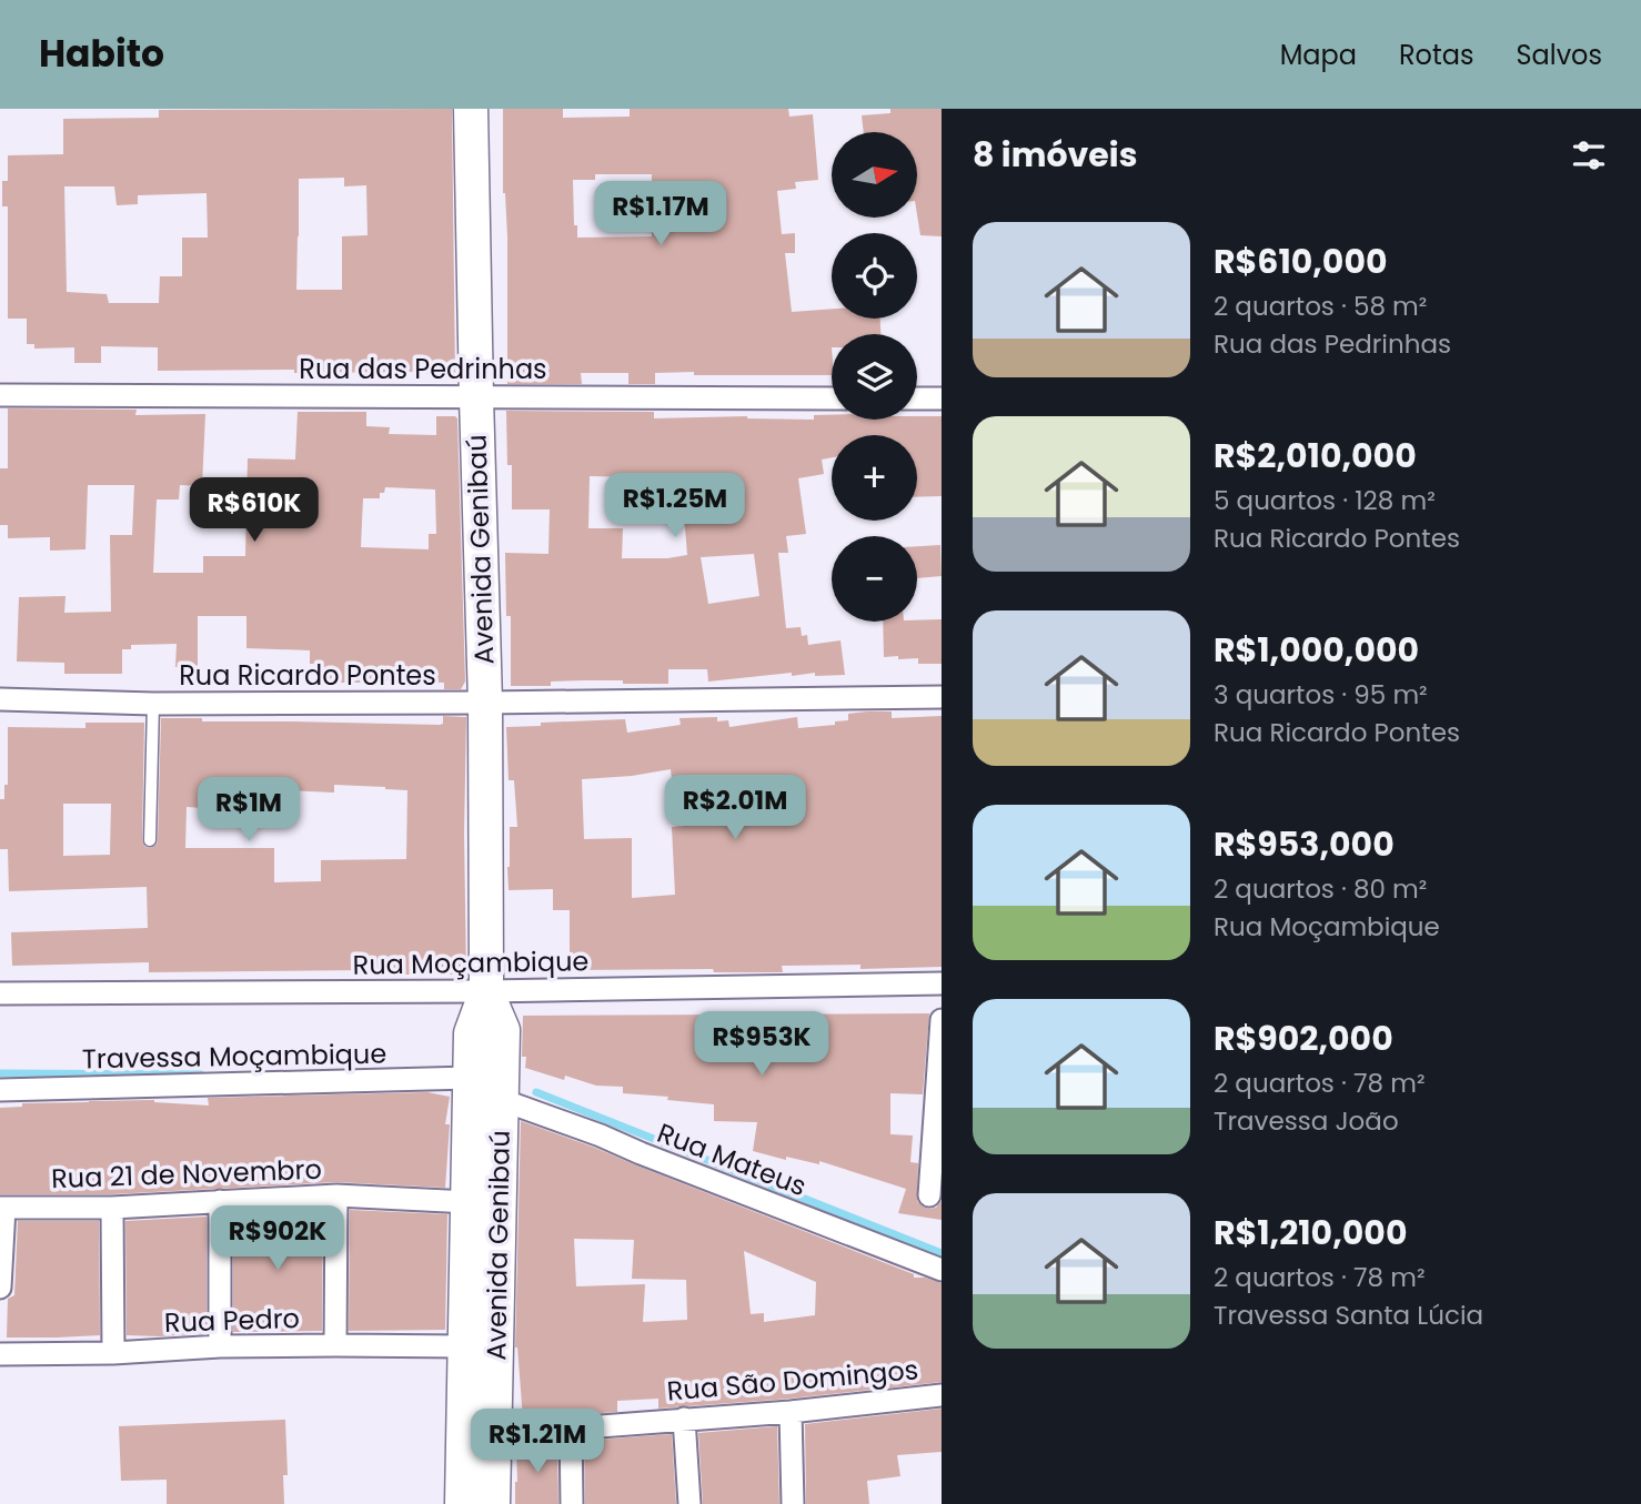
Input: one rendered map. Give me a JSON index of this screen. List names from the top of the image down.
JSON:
{
  "streets": {
    "main road": ["Avenida Genibaú"],
    "street": [
      "Rua das Pedrinhas",
      "Rua Ricardo Pontes",
      "Rua Moçambique",
      "Travessa Moçambique",
      "Rua Mateus",
      "Rua 21 de Novembro",
      "Rua Pedro",
      "Rua São Domingos"
    ]
  },
  "crossings": [
    ["Rua das Pedrinhas", "Avenida Genibaú"],
    ["Avenida Genibaú", "Rua Ricardo Pontes"],
    ["Avenida Genibaú", "Rua Moçambique"],
    ["Avenida Genibaú", "Travessa Moçambique"],
    ["Avenida Genibaú", "Rua Mateus"],
    ["Avenida Genibaú", "Rua 21 de Novembro"],
    ["Avenida Genibaú", "Rua Pedro"],
    ["Avenida Genibaú", "Rua São Domingos"]
  ],
  "north": "right",
  "page": {
    "header": "Habito",
    "nav": ["Mapa", "Rotas", "Salvos"],
    "heading": "8 imóveis",
    "map_buttons": ["+", "−"],
    "price": [
      "R$1.17M",
      "R$1.25M",
      "R$610K",
      "R$2.01M",
      "R$1M",
      "R$953K",
      "R$902K",
      "R$1.21M"
    ],
    "list": [
      {
        "name": "R$610,000",
        "note": "2 quartos · 58 m² · Rua das Pedrinhas"
      },
      {
        "name": "R$2,010,000",
        "note": "5 quartos · 128 m² · Rua Ricardo Pontes"
      },
      {
        "name": "R$1,000,000",
        "note": "3 quartos · 95 m² · Rua Ricardo Pontes"
      },
      {
        "name": "R$953,000",
        "note": "2 quartos · 80 m² · Rua Moçambique"
      },
      {
        "name": "R$902,000",
        "note": "2 quartos · 78 m² · Travessa João"
      },
      {
        "name": "R$1,210,000",
        "note": "2 quartos · 78 m² · Travessa Santa Lúcia"
      }
    ]
  }
}
